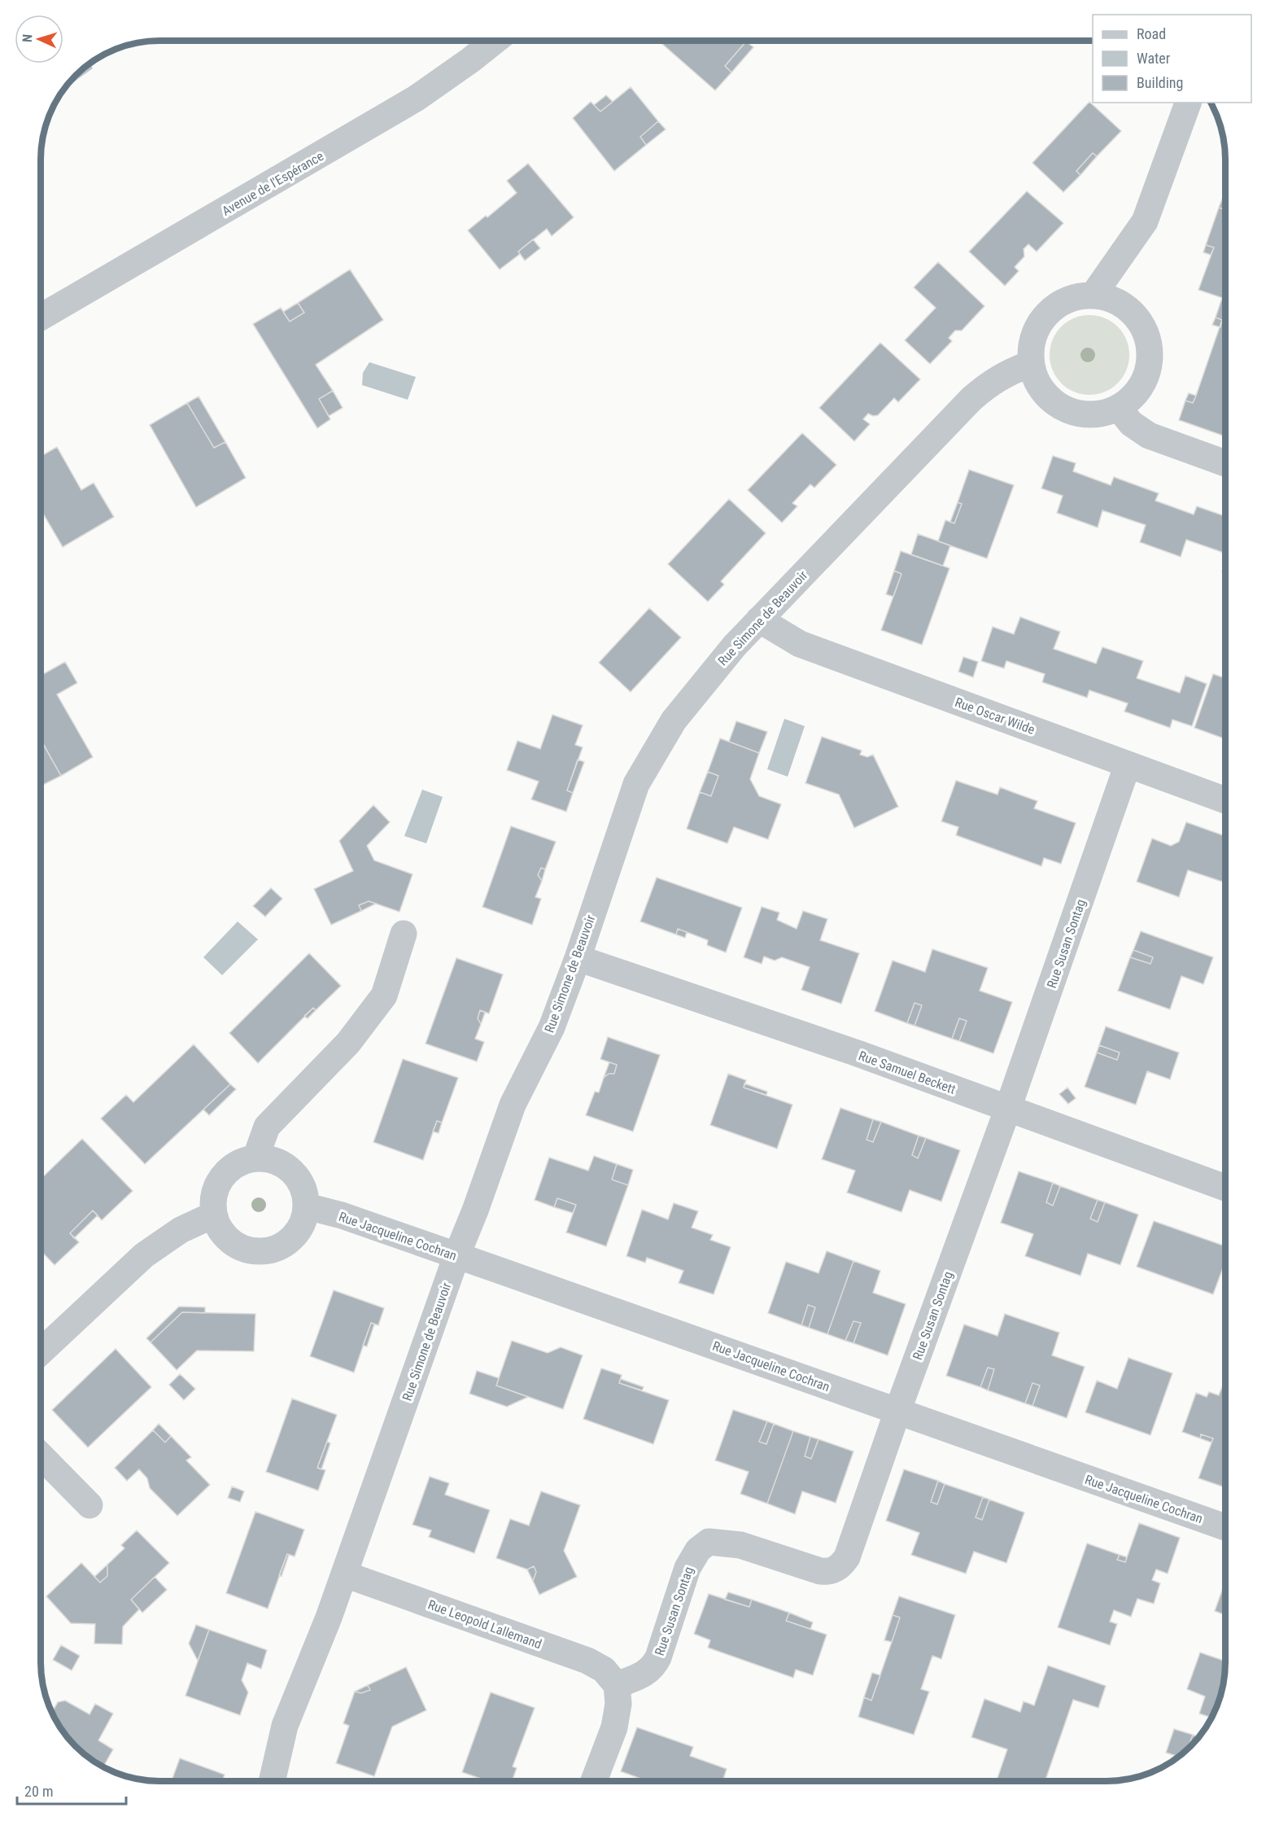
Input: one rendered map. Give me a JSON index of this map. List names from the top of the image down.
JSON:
{
  "streets": {
    "street": [
      "Avenue de l'Espérance",
      "Rue Simone de Beauvoir",
      "Rue Oscar Wilde",
      "Rue Susan Sontag",
      "Rue Samuel Beckett",
      "Rue Jacqueline Cochran",
      "Rue Leopold Lallemand"
    ]
  },
  "crossings": [
    ["Rue Simone de Beauvoir", "Rue Oscar Wilde"],
    ["Rue Simone de Beauvoir", "Rue Samuel Beckett"],
    ["Rue Simone de Beauvoir", "Rue Jacqueline Cochran"],
    ["Rue Simone de Beauvoir", "Rue Leopold Lallemand"],
    ["Rue Oscar Wilde", "Rue Susan Sontag"],
    ["Rue Susan Sontag", "Rue Samuel Beckett"],
    ["Rue Susan Sontag", "Rue Jacqueline Cochran"],
    ["Rue Susan Sontag", "Rue Leopold Lallemand"]
  ],
  "legend": ["Road", "Water", "Building"],
  "scale_bar": "20 m",
  "north": "left"
}
